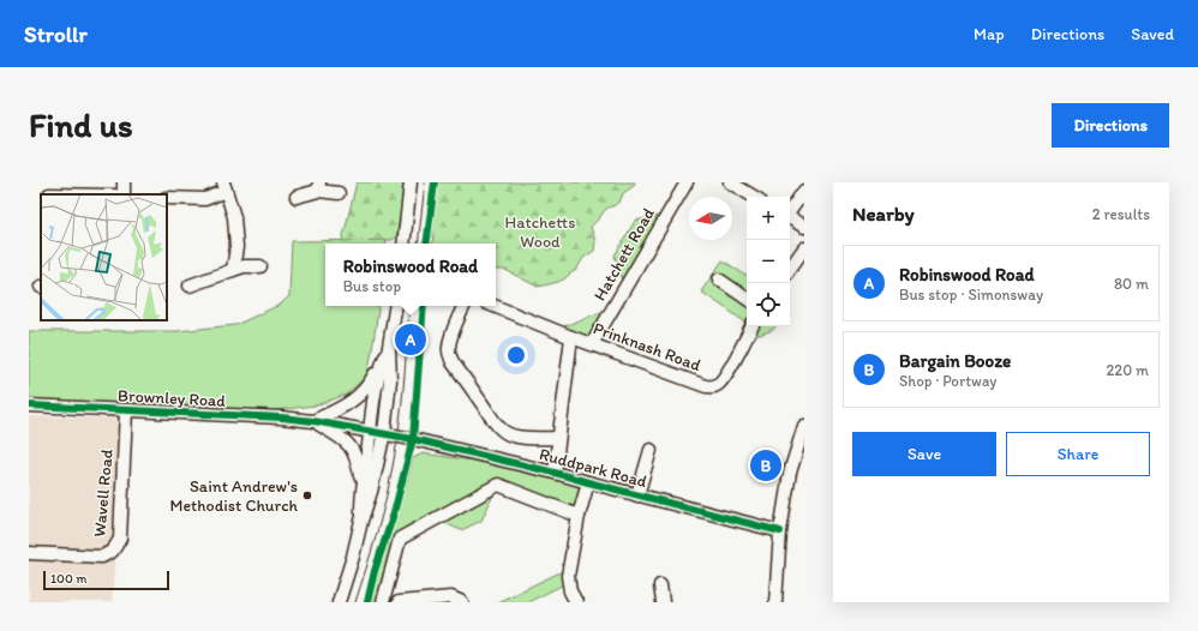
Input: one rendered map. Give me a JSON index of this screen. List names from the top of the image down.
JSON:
{
  "streets": {
    "street": [
      "Hatchett Road",
      "Prinknash Road",
      "Brownley Road",
      "Ruddpark Road",
      "Wavell Road"
    ]
  },
  "crossings": [
    ["Hatchett Road", "Prinknash Road"],
    ["Prinknash Road", "Ruddpark Road"],
    ["Brownley Road", "Ruddpark Road"],
    ["Brownley Road", "Wavell Road"]
  ],
  "parks": ["Hatchetts Wood"],
  "places": ["Saint Andrew's Methodist Church"],
  "scale_bar": "100 m",
  "north": "left",
  "page": {
    "header": "Strollr",
    "nav": ["Map", "Directions", "Saved"],
    "buttons": [
      "Directions",
      ["Save", "Share"]
    ],
    "title": "Find us",
    "heading": ["Nearby", "2 results"],
    "map_buttons": ["+", "−"],
    "popup": ["Robinswood Road", "Bus stop"],
    "list": [
      {
        "mark": "A",
        "name": "Robinswood Road",
        "note": "Bus stop · Simonsway",
        "value": "80 m"
      },
      {
        "mark": "B",
        "name": "Bargain Booze",
        "note": "Shop · Portway",
        "value": "220 m"
      }
    ],
    "pins": ["A", "B"],
    "scale": "100 m"
  }
}
